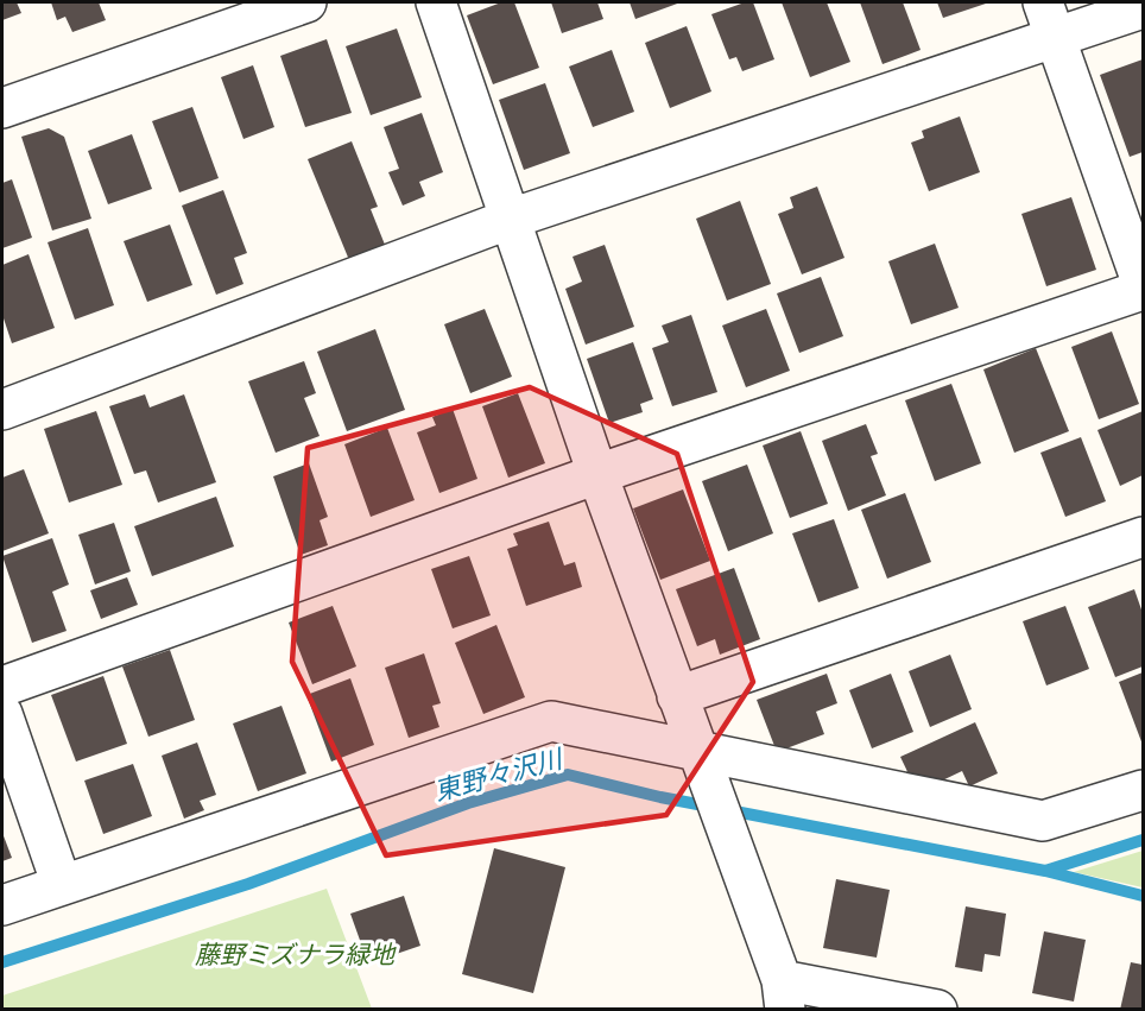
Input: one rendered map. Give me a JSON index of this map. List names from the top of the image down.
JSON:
{
  "water": ["東野々沢川"],
  "parks": ["藤野ミズナラ緑地"]
}
